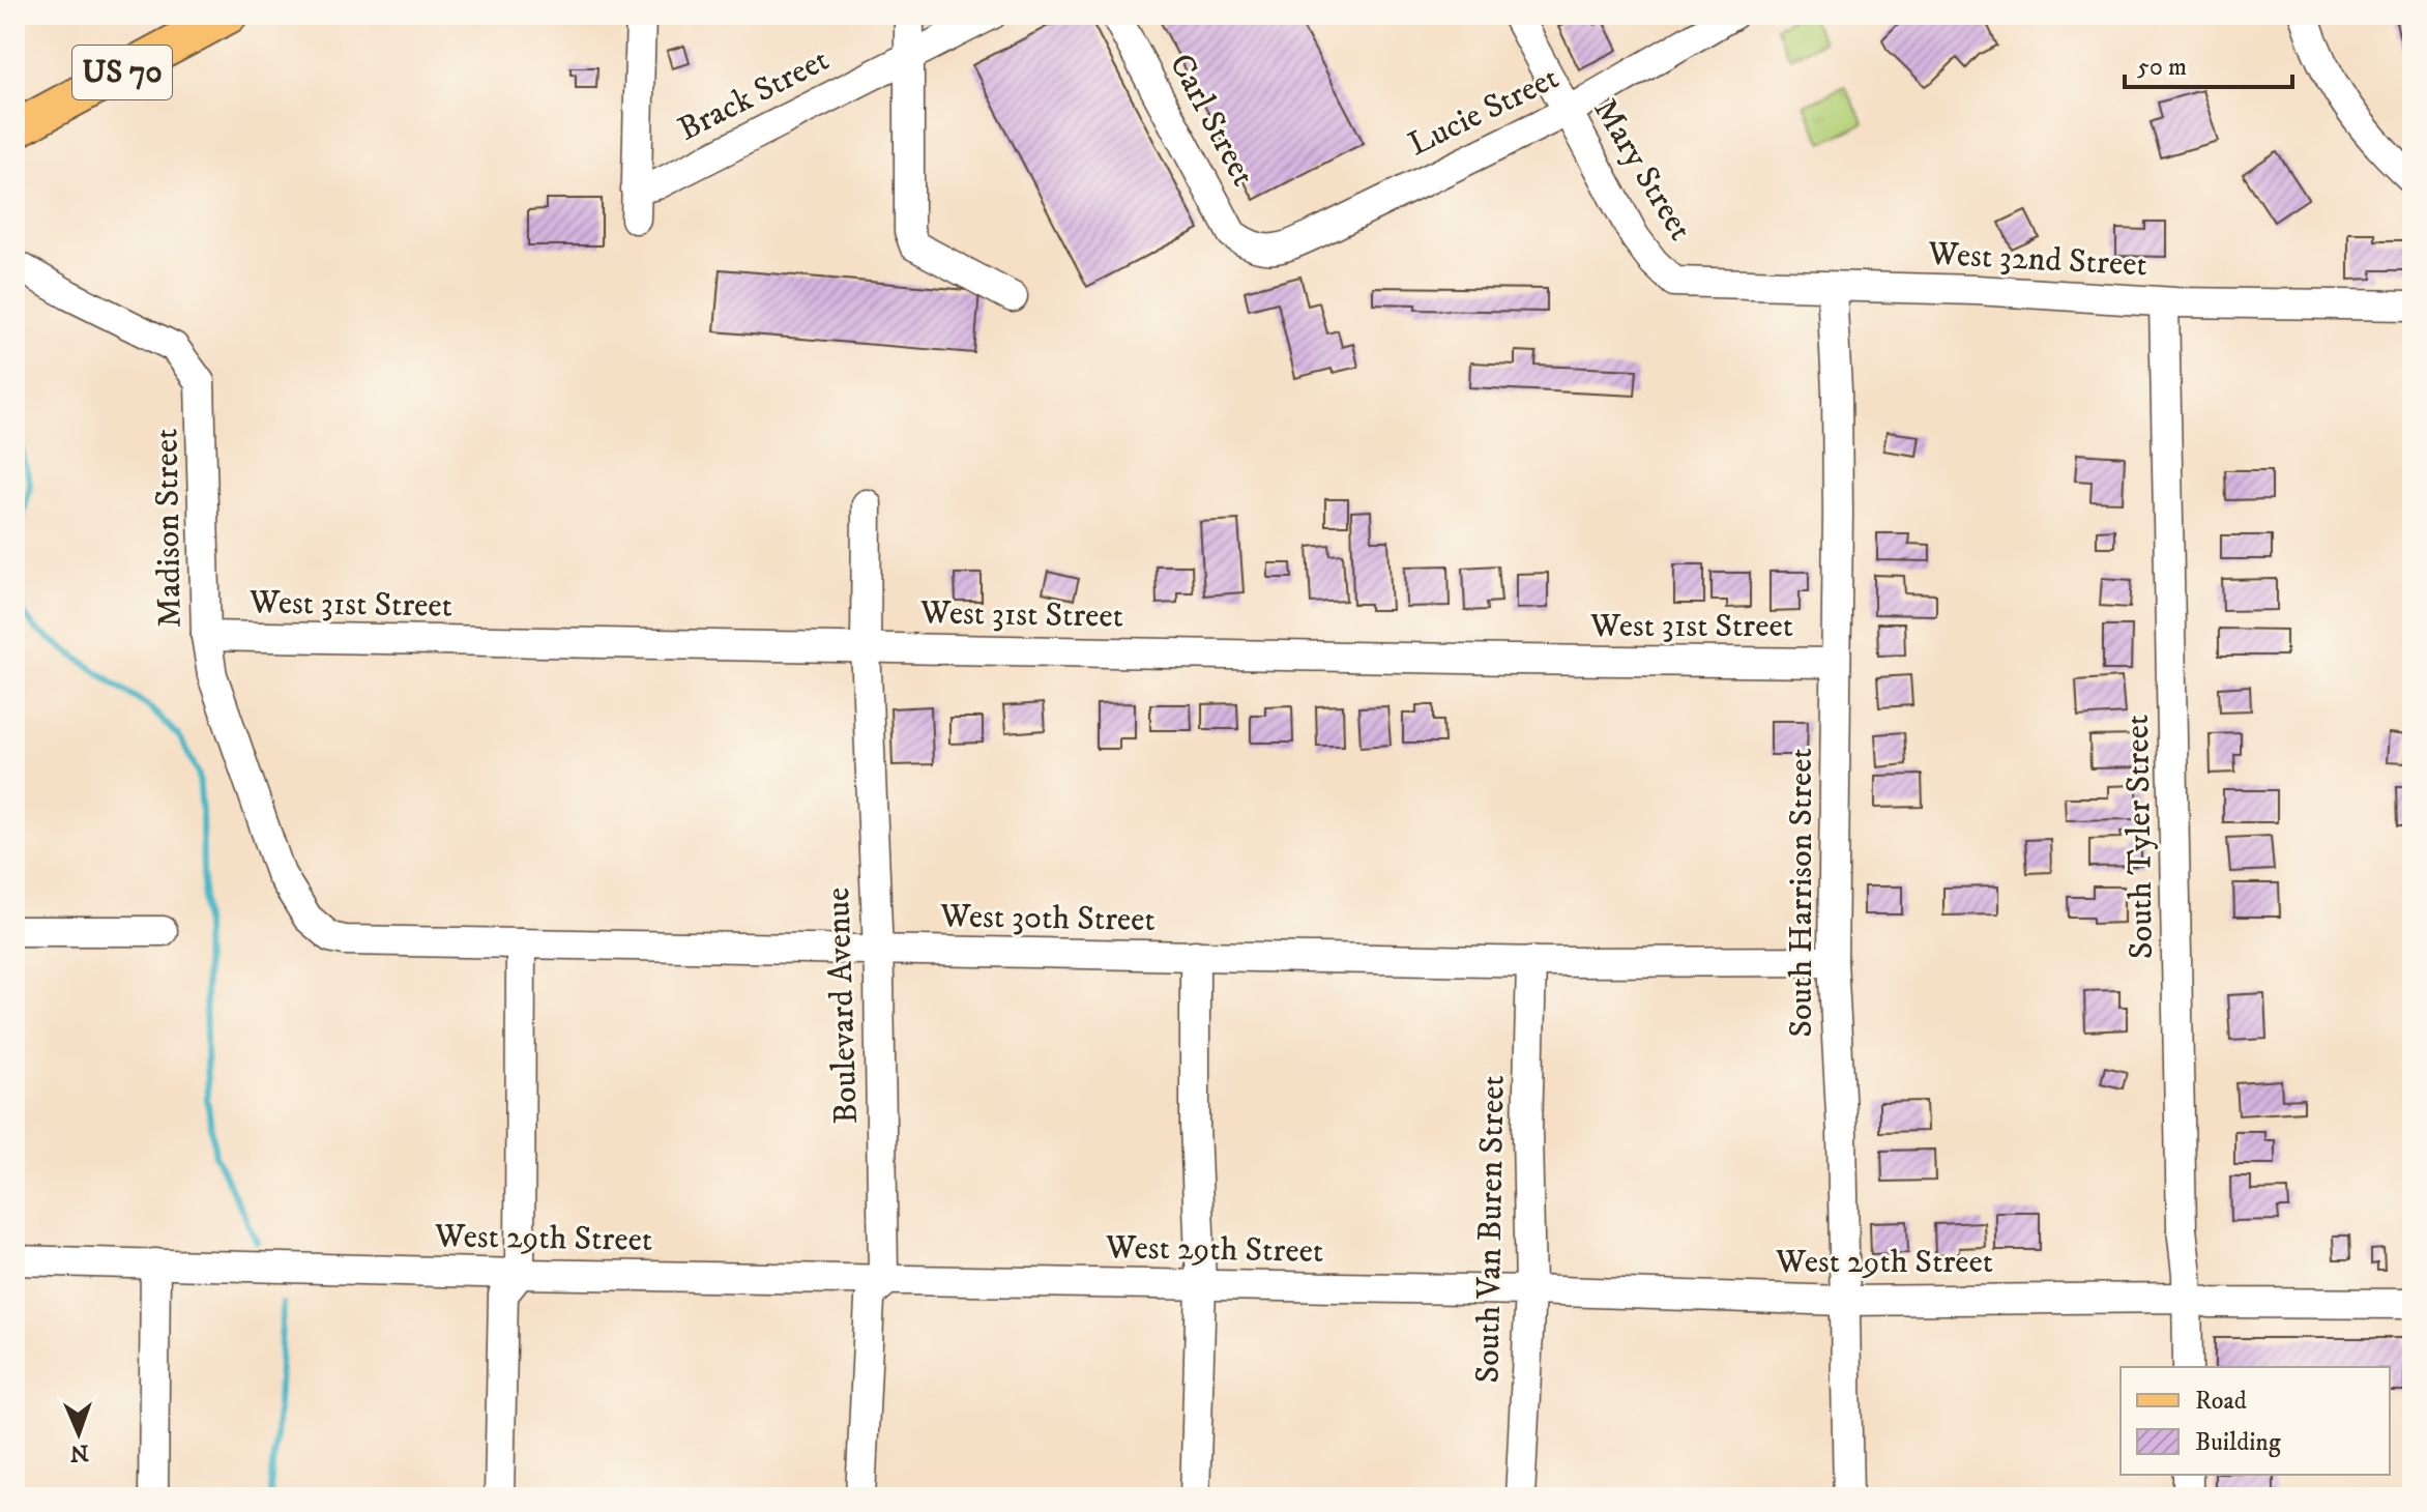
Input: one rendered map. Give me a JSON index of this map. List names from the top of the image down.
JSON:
{
  "streets": {
    "main road": ["US 70"],
    "street": [
      "Brack Street",
      "Lucie Street",
      "Carl Street",
      "Mary Street",
      "West 32nd Street",
      "Madison Street",
      "West 31st Street",
      "South Tyler Street",
      "South Harrison Street",
      "West 30th Street",
      "Boulevard Avenue",
      "South Van Buren Street",
      "West 29th Street"
    ]
  },
  "crossings": [
    ["Lucie Street", "Carl Street"],
    ["Lucie Street", "Mary Street"],
    ["Mary Street", "West 32nd Street"],
    ["West 32nd Street", "South Tyler Street"],
    ["West 32nd Street", "South Harrison Street"],
    ["Madison Street", "West 31st Street"],
    ["Madison Street", "West 30th Street"],
    ["West 31st Street", "South Harrison Street"],
    ["West 31st Street", "Boulevard Avenue"],
    ["South Tyler Street", "West 29th Street"],
    ["South Harrison Street", "West 30th Street"],
    ["South Harrison Street", "West 29th Street"],
    ["West 30th Street", "Boulevard Avenue"],
    ["West 30th Street", "South Van Buren Street"],
    ["Boulevard Avenue", "West 29th Street"],
    ["South Van Buren Street", "West 29th Street"]
  ],
  "legend": ["Road", "Building"],
  "scale_bar": "50 m",
  "north": "bottom"
}
